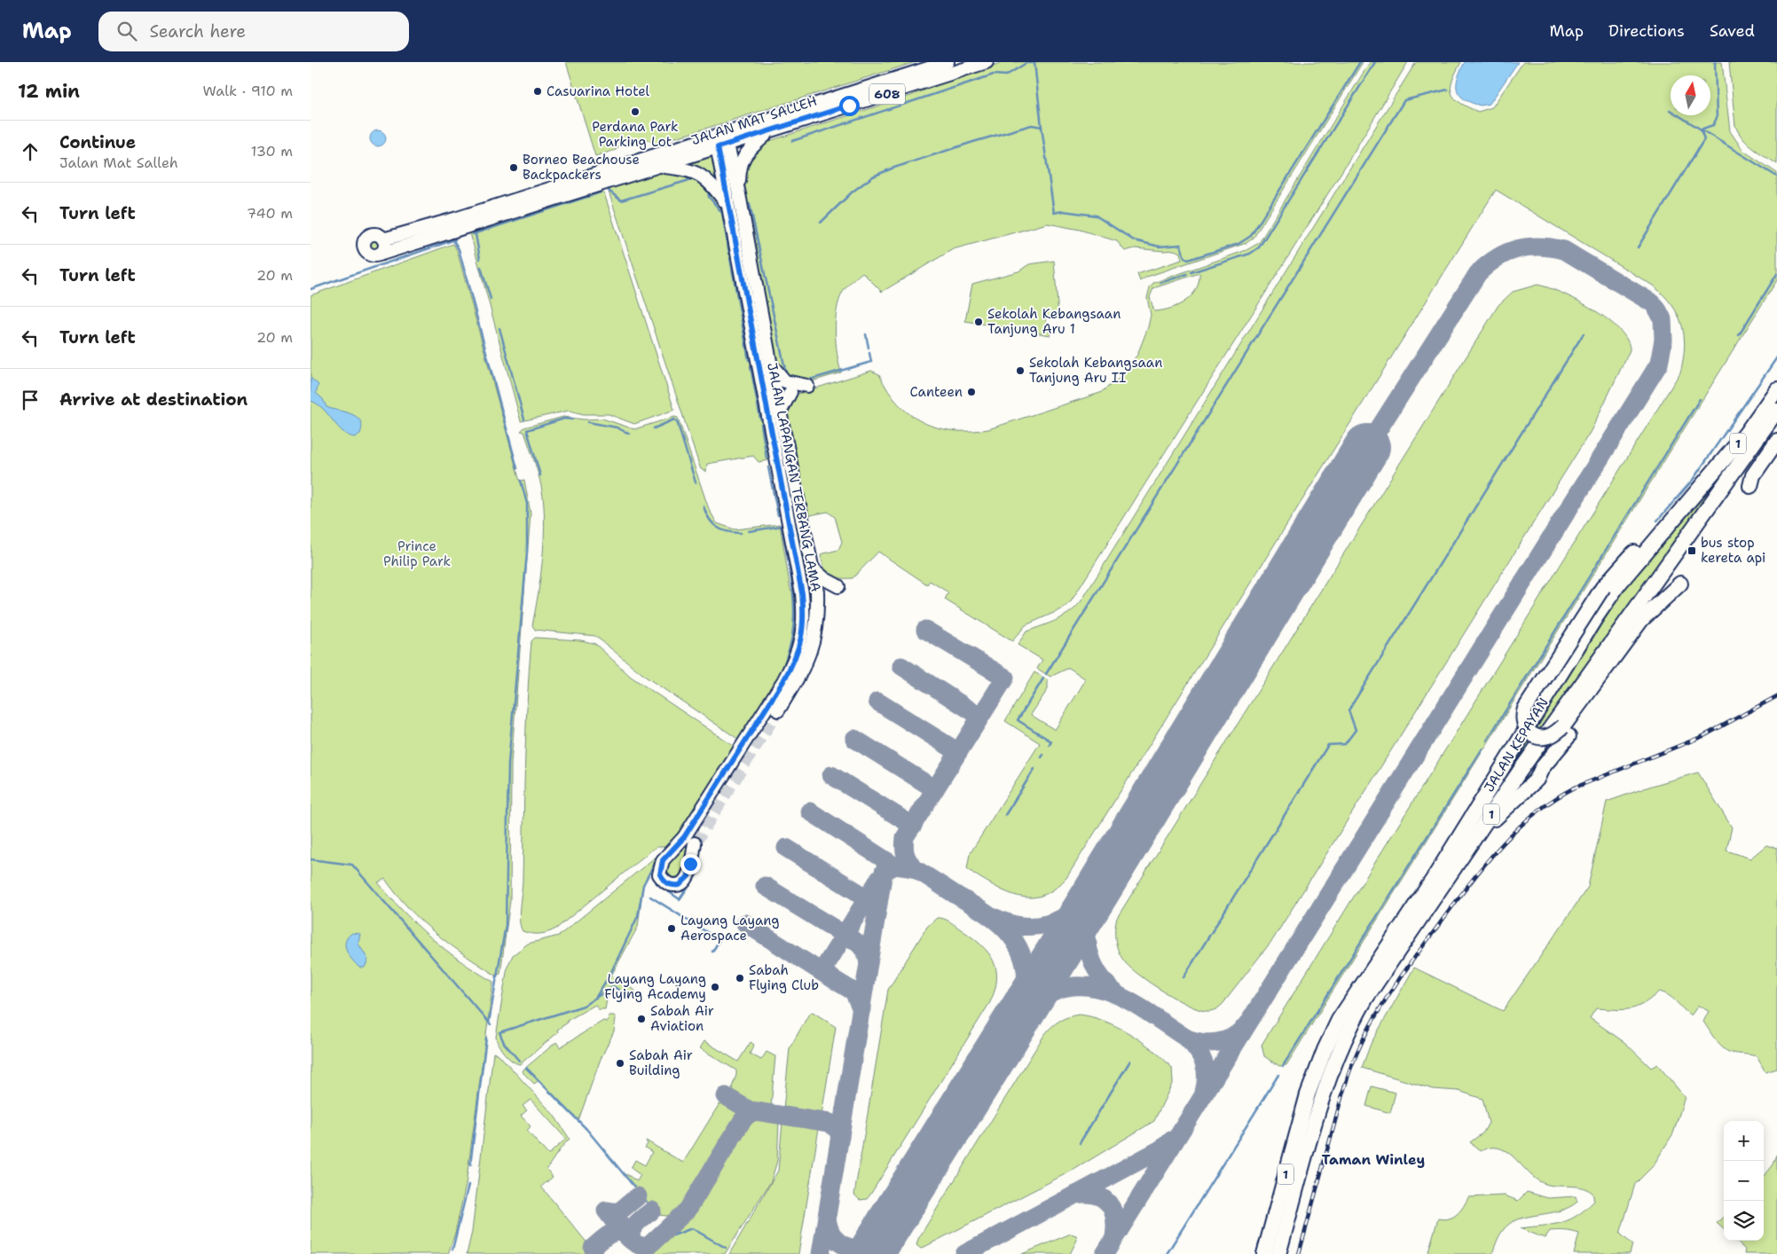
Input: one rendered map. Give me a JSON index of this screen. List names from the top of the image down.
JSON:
{
  "streets": {
    "highway": ["1", "JALAN KEPAYAN"],
    "main road": ["608", "JALAN MAT SALLEH", "JALAN LAPANGAN TERBANG LAMA"]
  },
  "crossings": [
    ["JALAN MAT SALLEH", "JALAN LAPANGAN TERBANG LAMA"]
  ],
  "districts": ["Taman Winley"],
  "parks": ["Prince Philip Park"],
  "places": {
    "other": [
      "Casuarina Hotel",
      "Perdana Park Parking Lot",
      "Borneo Beachouse Backpackers",
      "Sekolah Kebangsaan Tanjung Aru 1",
      "Sekolah Kebangsaan Tanjung Aru II",
      "Canteen",
      "Layang Layang Aerospace",
      "Sabah Flying Club",
      "Layang Layang Flying Academy",
      "Sabah Air Aviation",
      "Sabah Air Building"
    ],
    "transit": ["bus stop kereta api"]
  },
  "north": "top",
  "page": {
    "header": "Map",
    "search": "Search here",
    "nav": ["Map", "Directions", "Saved"],
    "heading": ["12 min", "Walk · 910 m"],
    "list": [
      ["Continue", "Jalan Mat Salleh", "130 m"],
      ["Turn left", "740 m"],
      ["Turn left", "20 m"],
      ["Turn left", "20 m"],
      "Arrive at destination"
    ],
    "map_buttons": ["+", "−"]
  }
}
